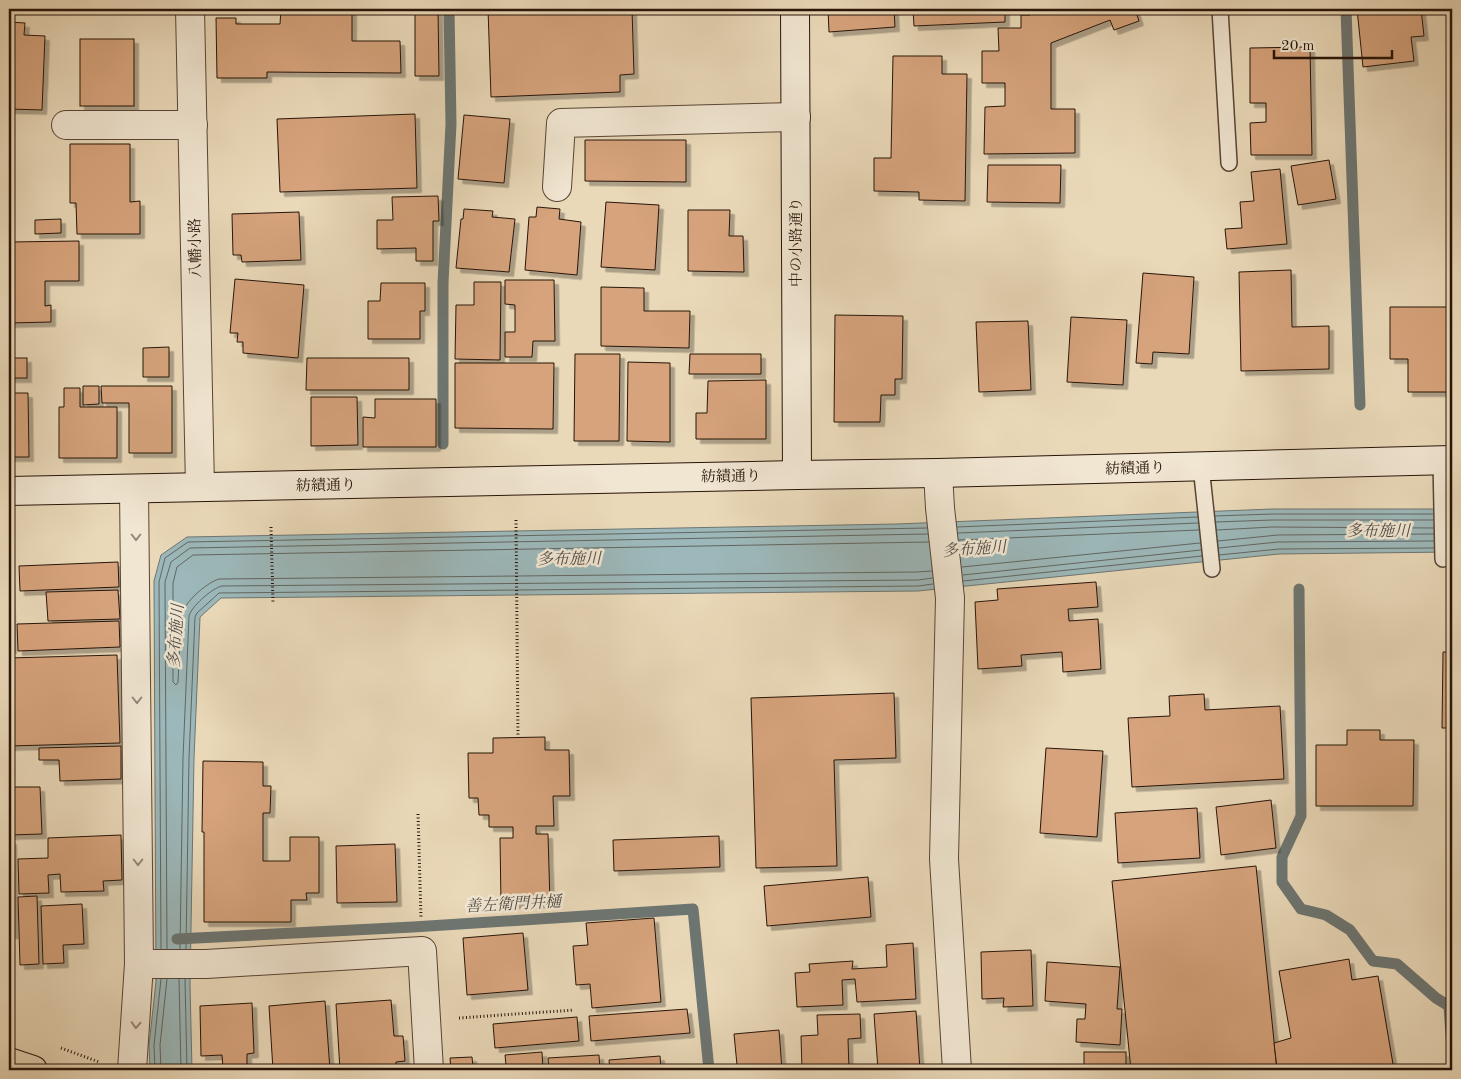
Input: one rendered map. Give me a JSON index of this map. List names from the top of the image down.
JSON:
{
  "streets": {
    "street": ["中の小路通り", "八幡小路", "紡績通り"]
  },
  "crossings": [
    ["中の小路通り", "紡績通り"],
    ["八幡小路", "紡績通り"]
  ],
  "water": ["多布施川", "善左衛門井樋"],
  "scale_bar": "20 m"
}
